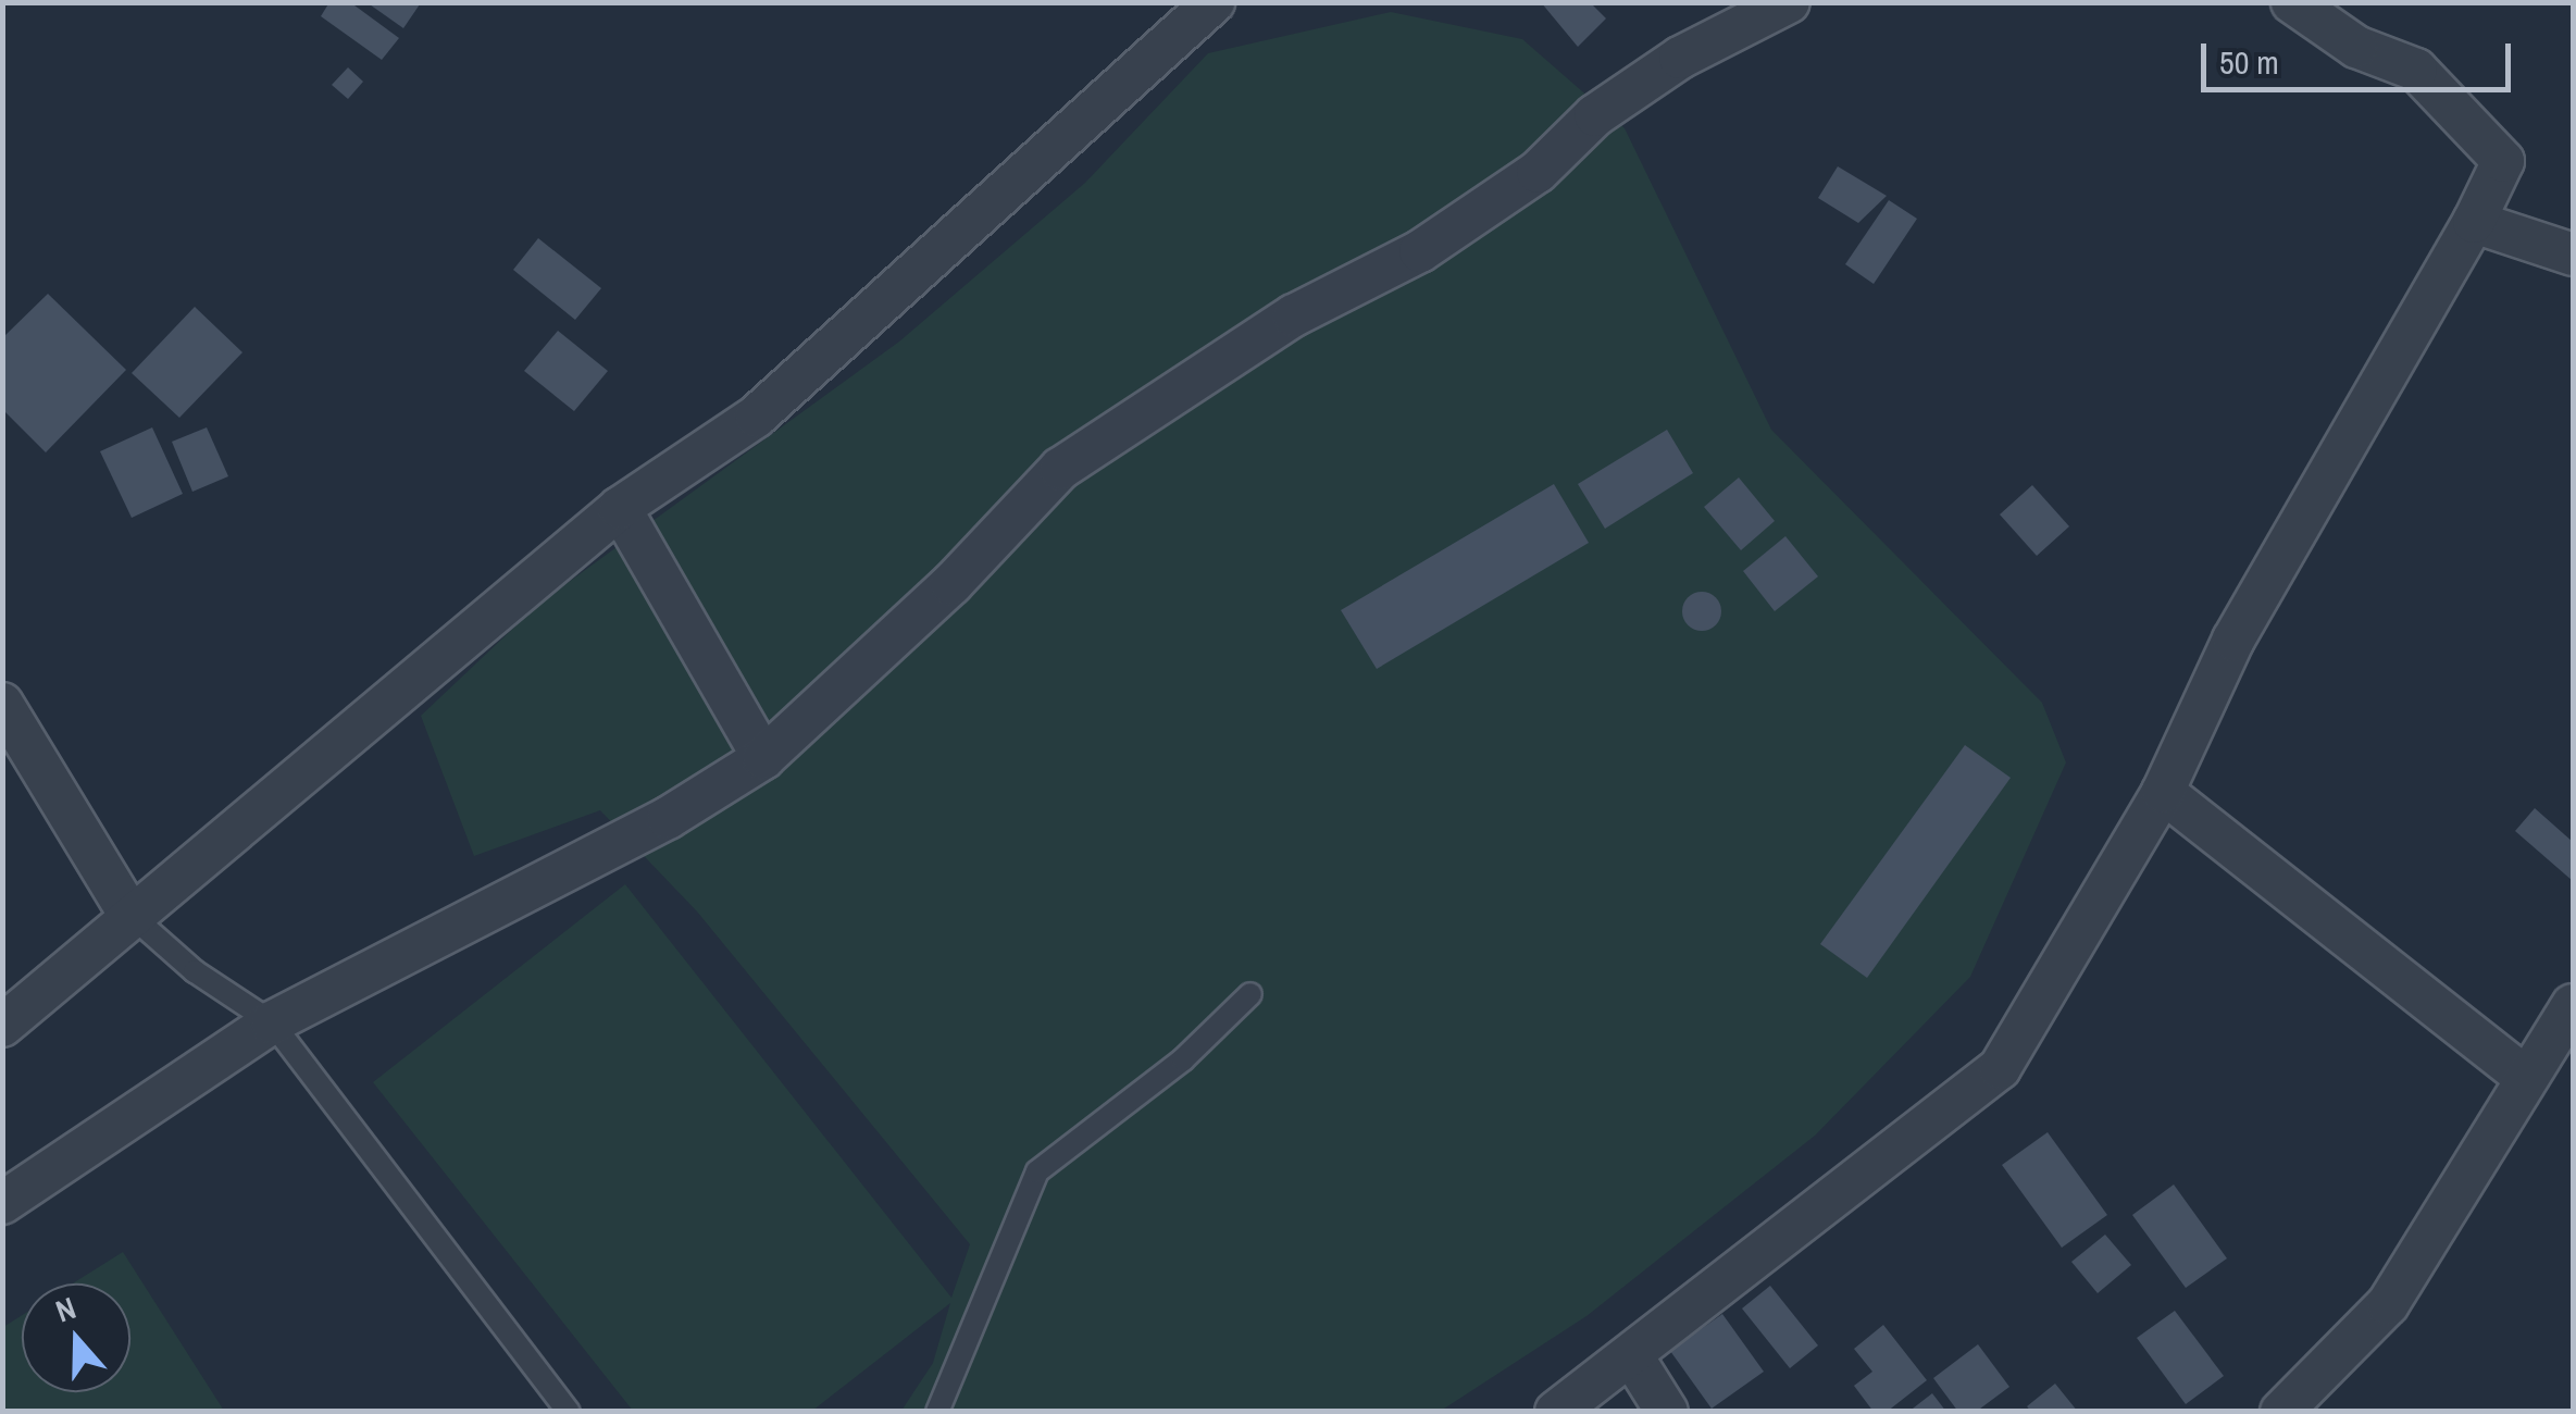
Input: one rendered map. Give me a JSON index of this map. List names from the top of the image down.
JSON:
{
  "scale_bar": "50 m",
  "north": "top"
}
